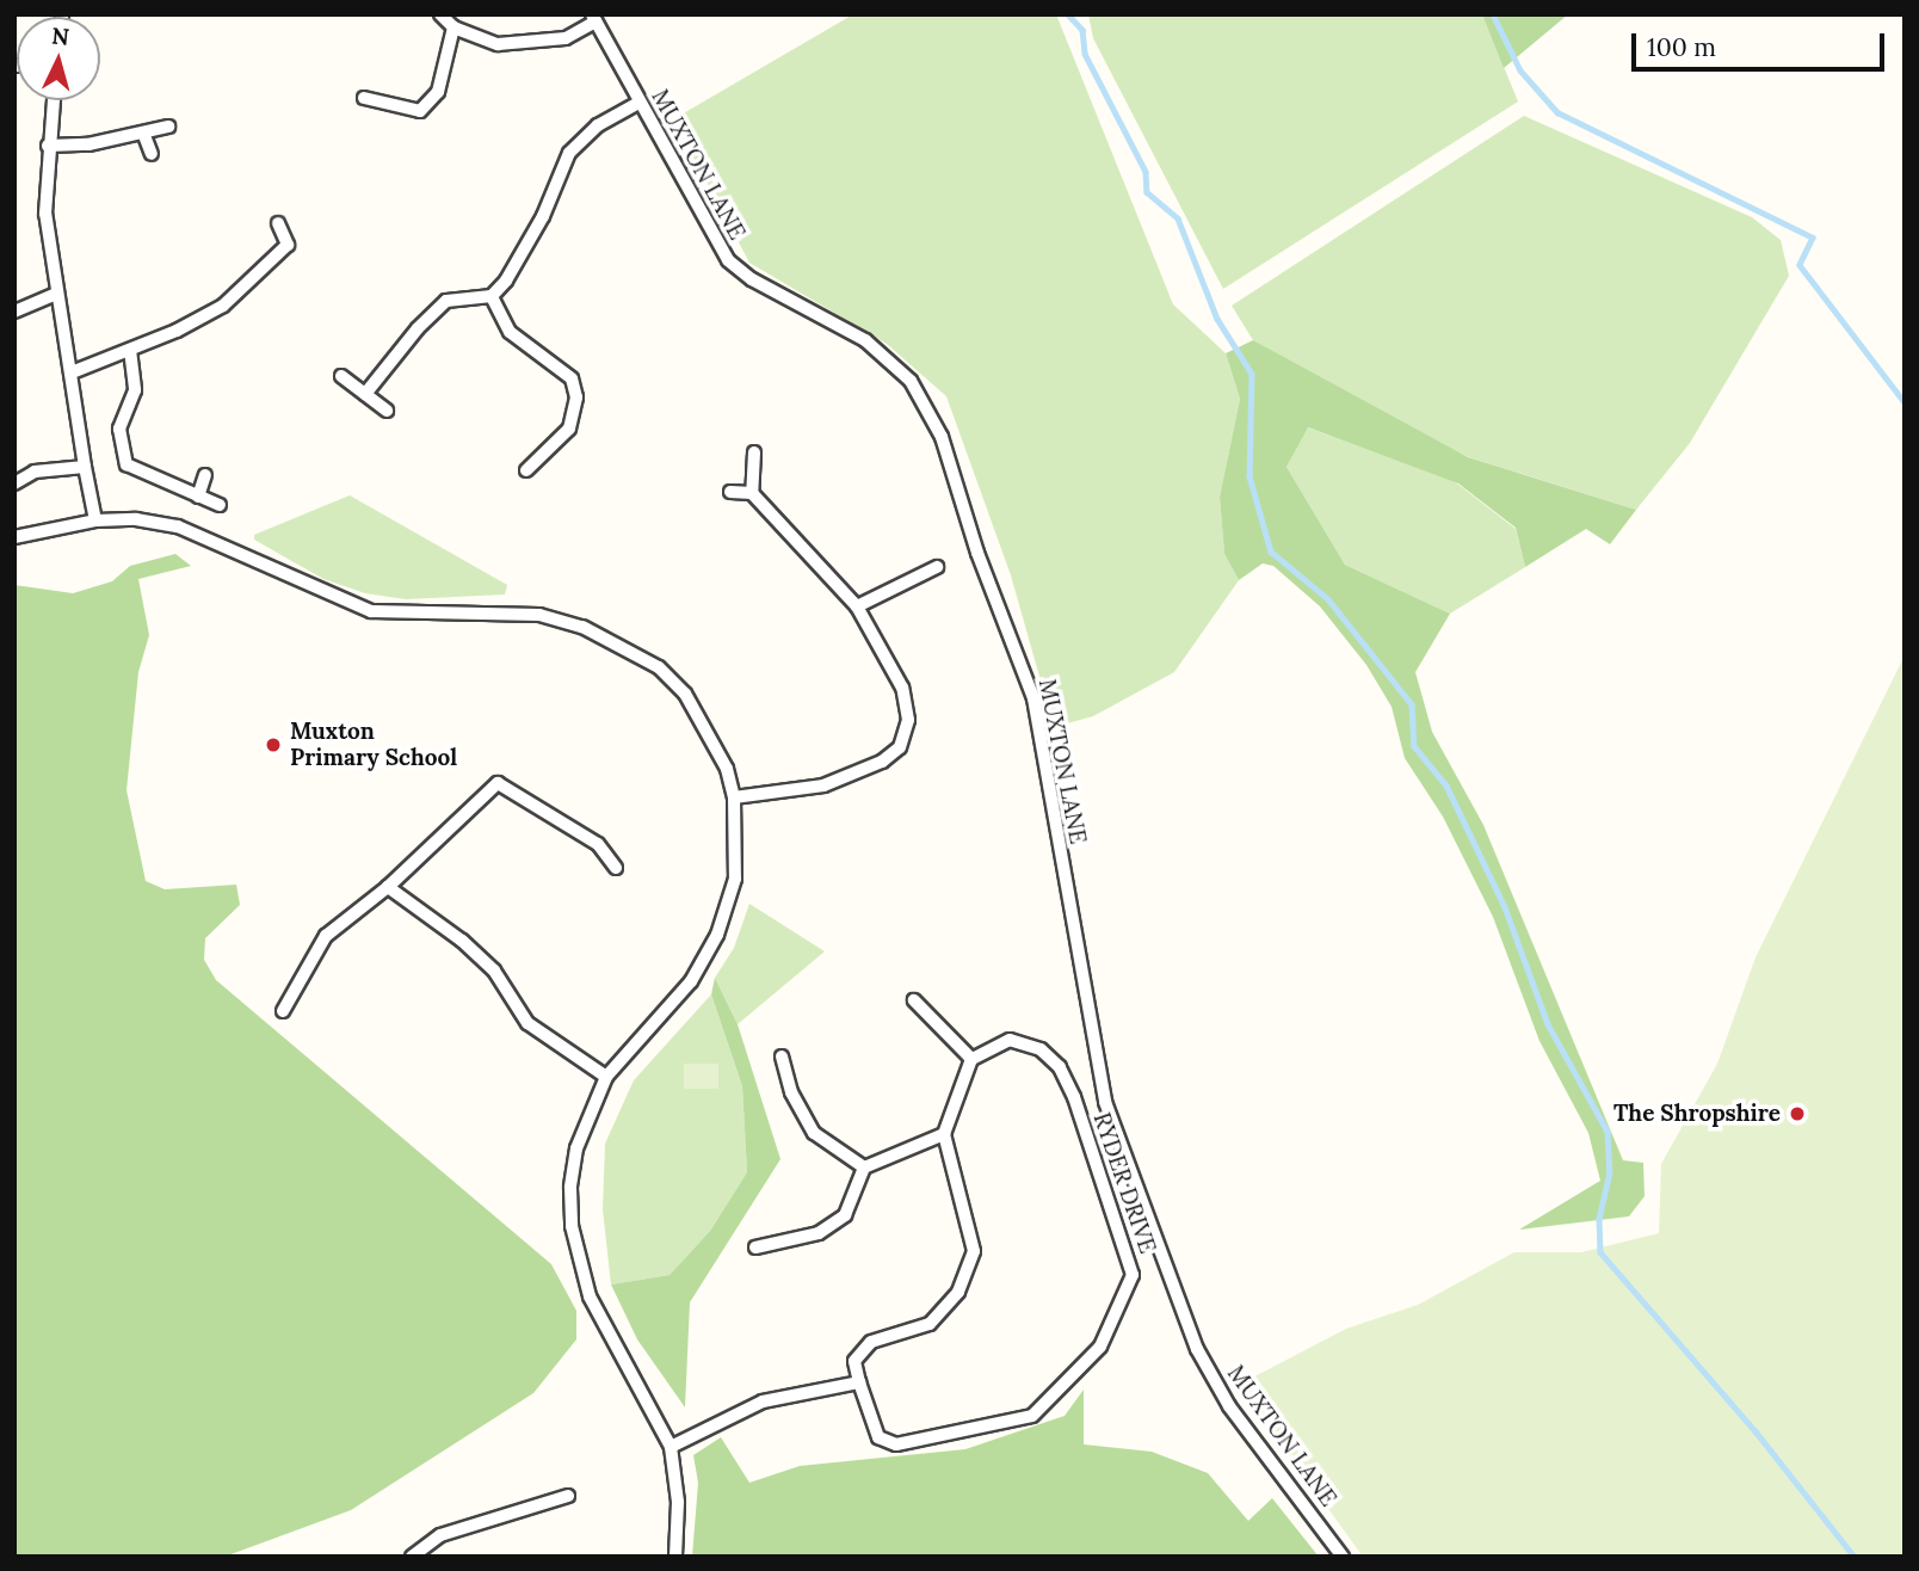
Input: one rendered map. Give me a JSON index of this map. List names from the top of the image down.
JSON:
{
  "streets": {
    "street": ["MUXTON LANE", "RYDER DRIVE"]
  },
  "places": ["Muxton Primary School", "The Shropshire"],
  "scale_bar": "100 m",
  "north": "top"
}
